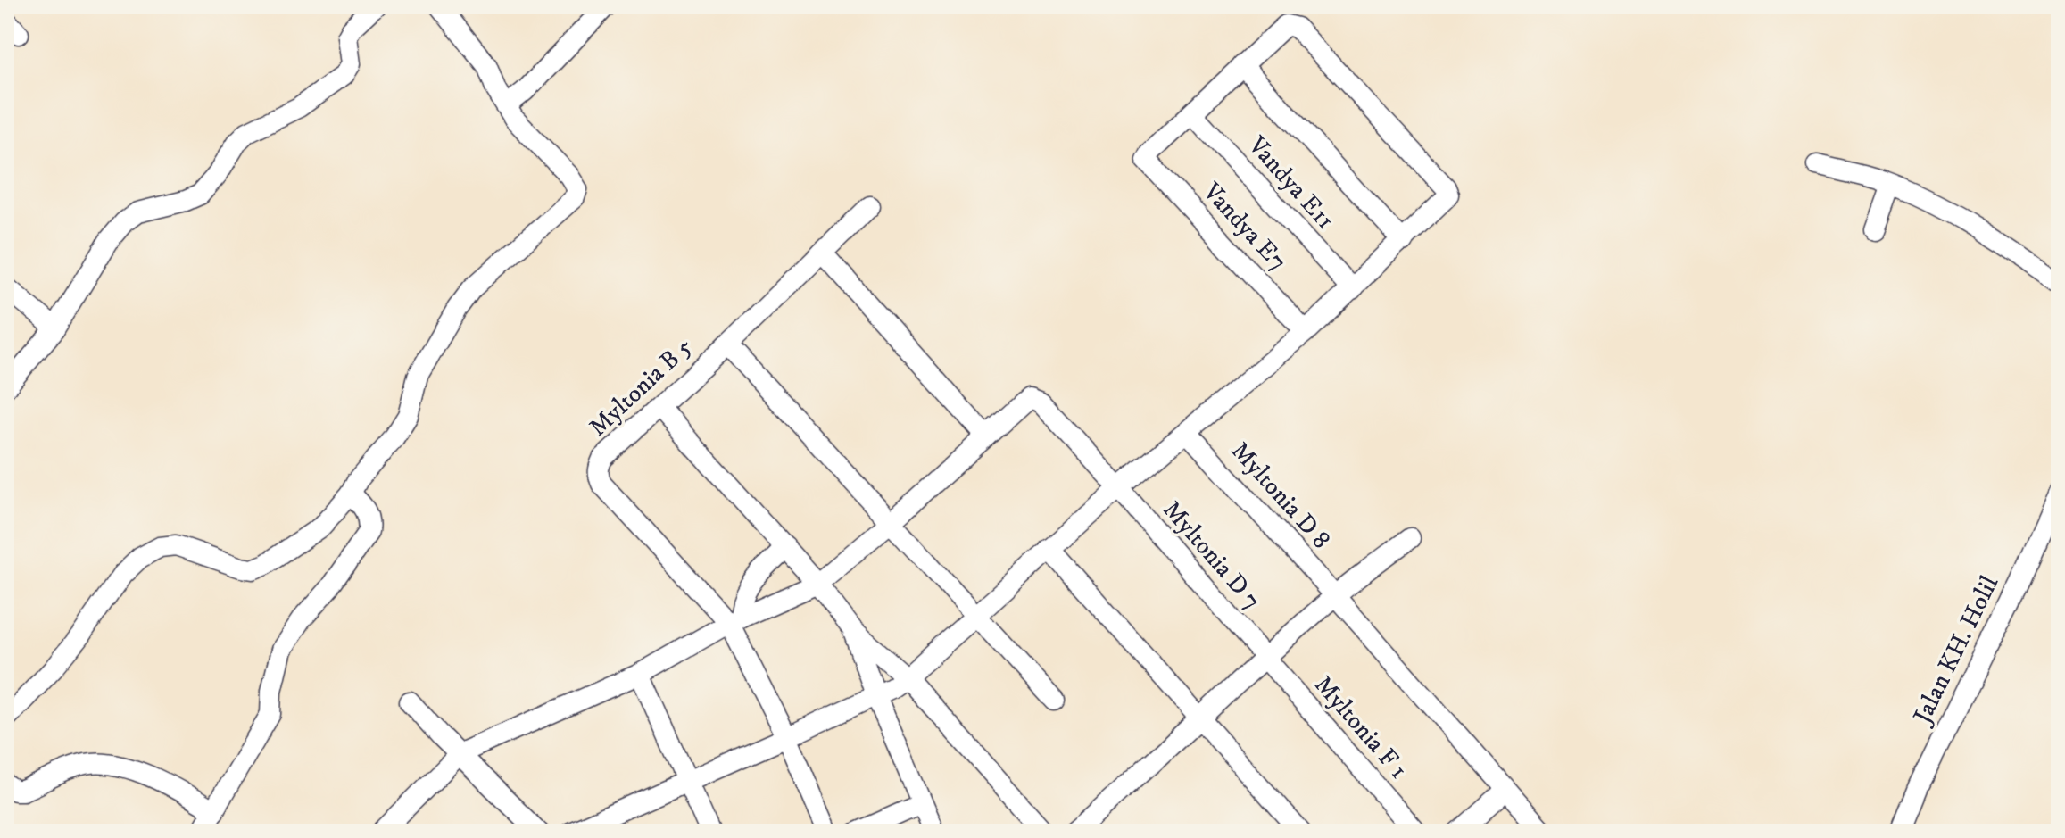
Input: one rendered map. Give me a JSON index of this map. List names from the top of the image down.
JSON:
{
  "streets": {
    "street": [
      "Vandya E11",
      "Vandya E7",
      "Myltonia B 5",
      "Myltonia D 8",
      "Myltonia D 7",
      "Jalan KH. Holil",
      "Myltonia F 1"
    ]
  },
  "crossings": [
    ["Vandya E11", "Vandya E7"],
    ["Myltonia B 5", "Myltonia D 7"],
    ["Myltonia D 7", "Myltonia F 1"]
  ]
}
